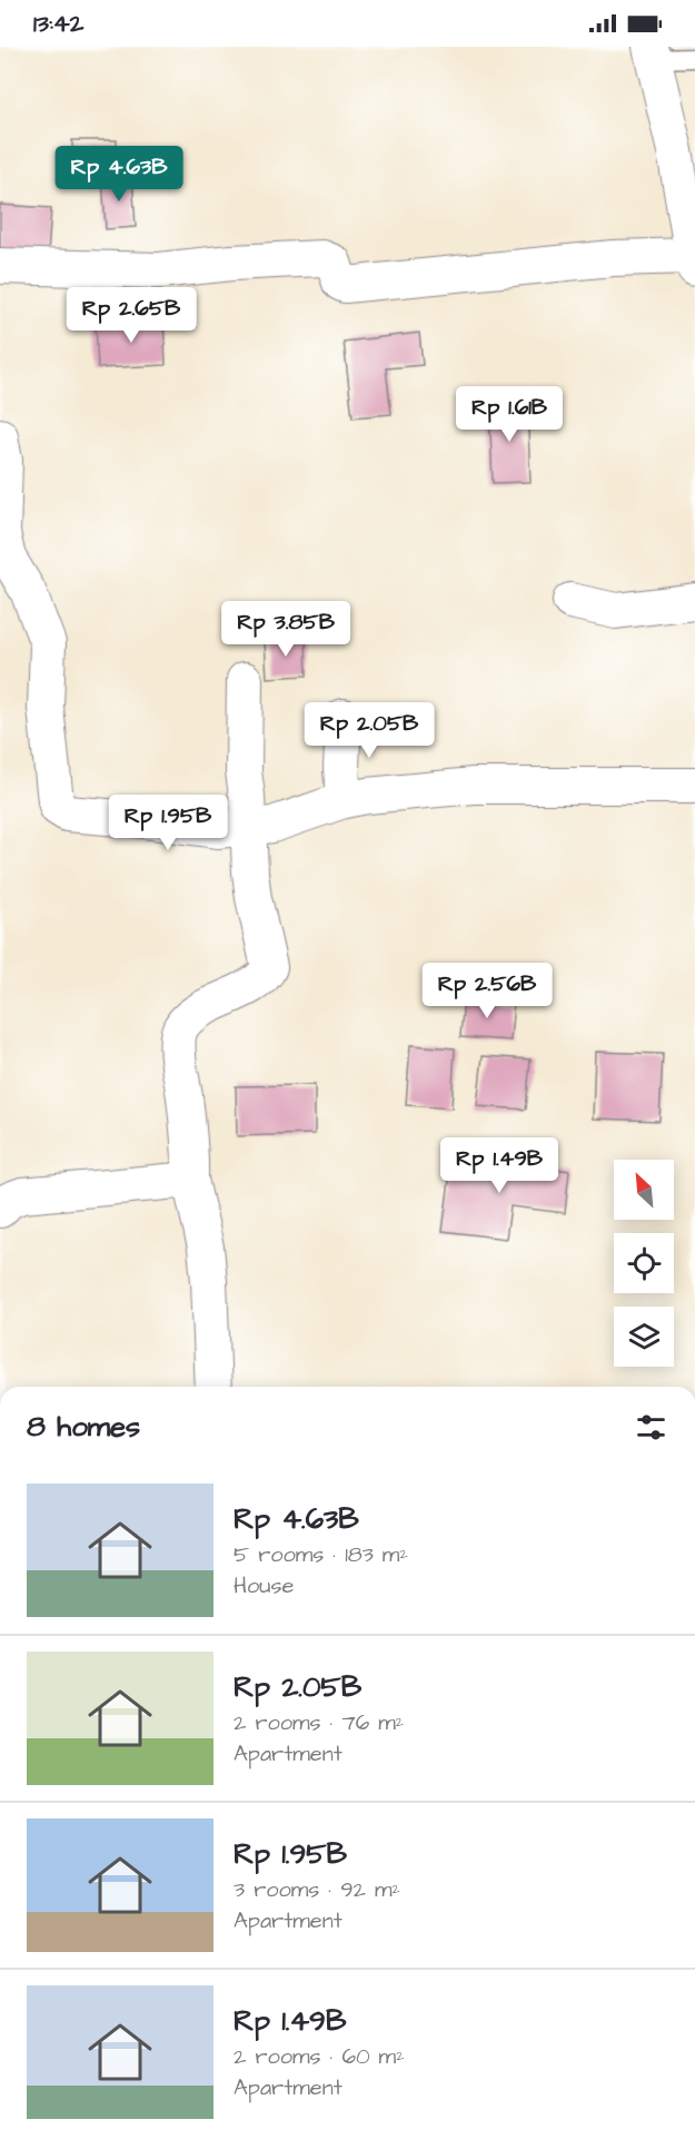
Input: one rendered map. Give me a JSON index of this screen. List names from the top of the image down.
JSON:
{
  "north": "top left",
  "page": {
    "status": "13:42",
    "price": [
      "Rp 4.63B",
      "Rp 2.65B",
      "Rp 1.61B",
      "Rp 3.85B",
      "Rp 2.05B",
      "Rp 1.95B",
      "Rp 2.56B",
      "Rp 1.49B"
    ],
    "heading": "8 homes",
    "list": [
      {
        "name": "Rp 4.63B",
        "note": "5 rooms · 183 m² · House"
      },
      {
        "name": "Rp 2.05B",
        "note": "2 rooms · 76 m² · Apartment"
      },
      {
        "name": "Rp 1.95B",
        "note": "3 rooms · 92 m² · Apartment"
      },
      {
        "name": "Rp 1.49B",
        "note": "2 rooms · 60 m² · Apartment"
      }
    ]
  }
}
